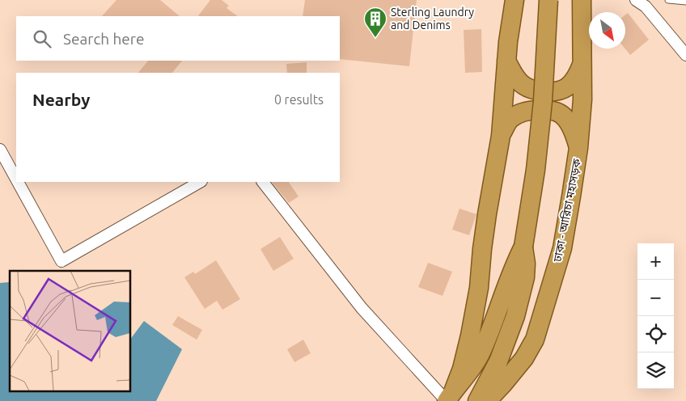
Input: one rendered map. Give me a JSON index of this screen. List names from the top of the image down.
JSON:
{
  "streets": {
    "highway": ["ঢাকা - আরিচা মহাসড়ক"]
  },
  "places": {
    "building": ["Sterling Laundry and Denims"]
  },
  "north": "bottom right",
  "page": {
    "search": "Search here",
    "heading": ["Nearby", "0 results"],
    "map_buttons": ["+", "−"]
  }
}
